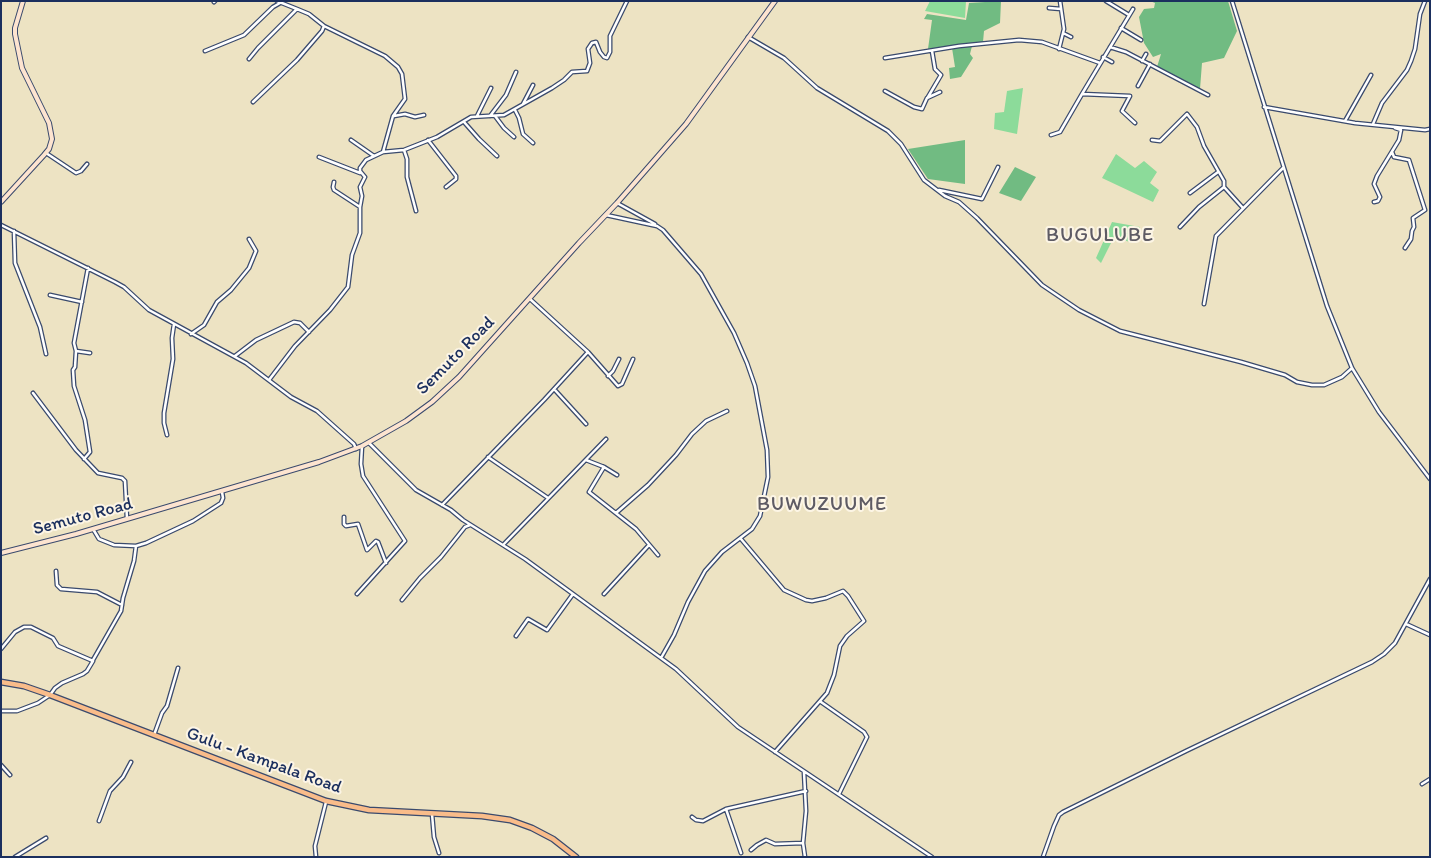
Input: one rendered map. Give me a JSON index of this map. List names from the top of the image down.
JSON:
{
  "streets": {
    "main road": ["Semuto Road", "Gulu - Kampala Road"]
  },
  "districts": ["BUGULUBE", "BUWUZUUME"]
}
